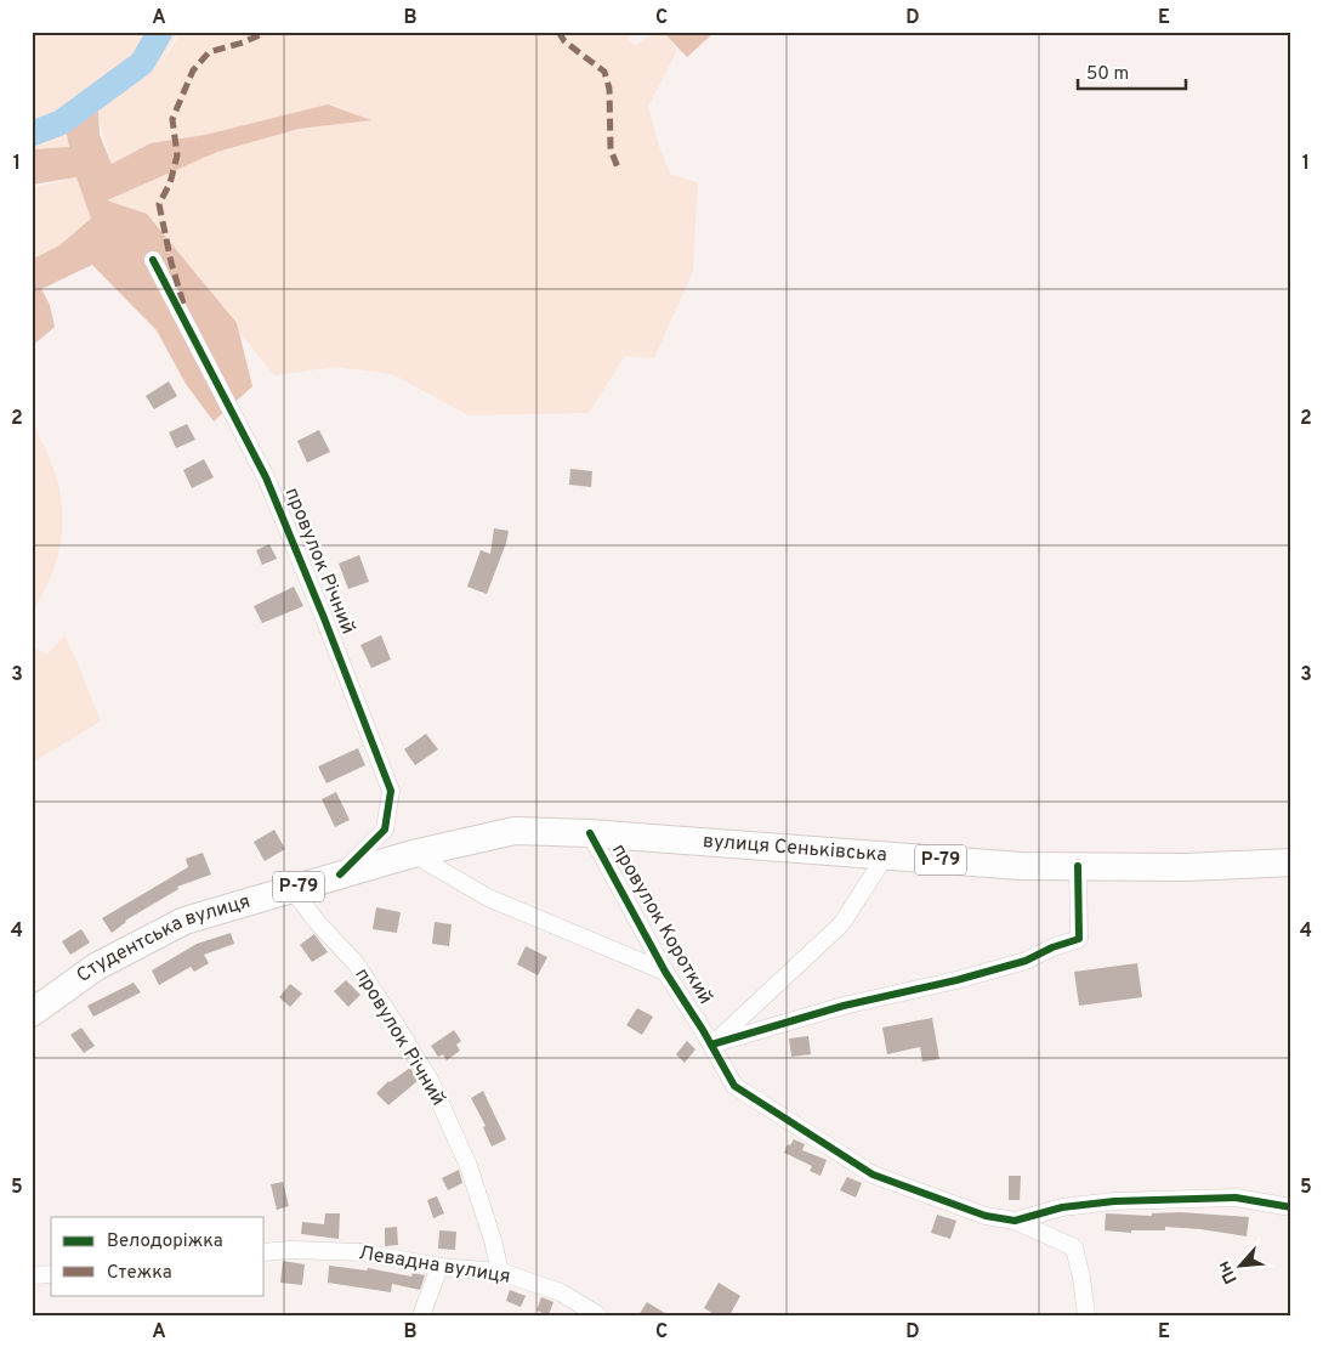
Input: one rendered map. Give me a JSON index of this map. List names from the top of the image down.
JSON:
{
  "streets": {
    "main road": ["вулиця Сенькiвська", "Р-79", "Студентська вулиця"],
    "street": [
      "провулок Рiчний",
      "провулок Короткий",
      "провулок Річний",
      "Левадна вулиця"
    ]
  },
  "crossings": [
    ["провулок Рiчний", "Студентська вулиця"],
    ["вулиця Сенькiвська", "провулок Короткий"],
    ["вулиця Сенькiвська", "Студентська вулиця"],
    ["провулок Короткий", "Студентська вулиця"],
    ["Студентська вулиця", "провулок Річний"],
    ["провулок Річний", "Левадна вулиця"]
  ],
  "legend": ["Велодоріжка", "Стежка"],
  "scale_bar": "50 m",
  "north": "bottom left",
  "grid": {
    "columns": [
      "A",
      "B",
      "C",
      "D",
      "E"
    ],
    "rows": [
      "1",
      "2",
      "3",
      "4",
      "5"
    ]
  }
}
